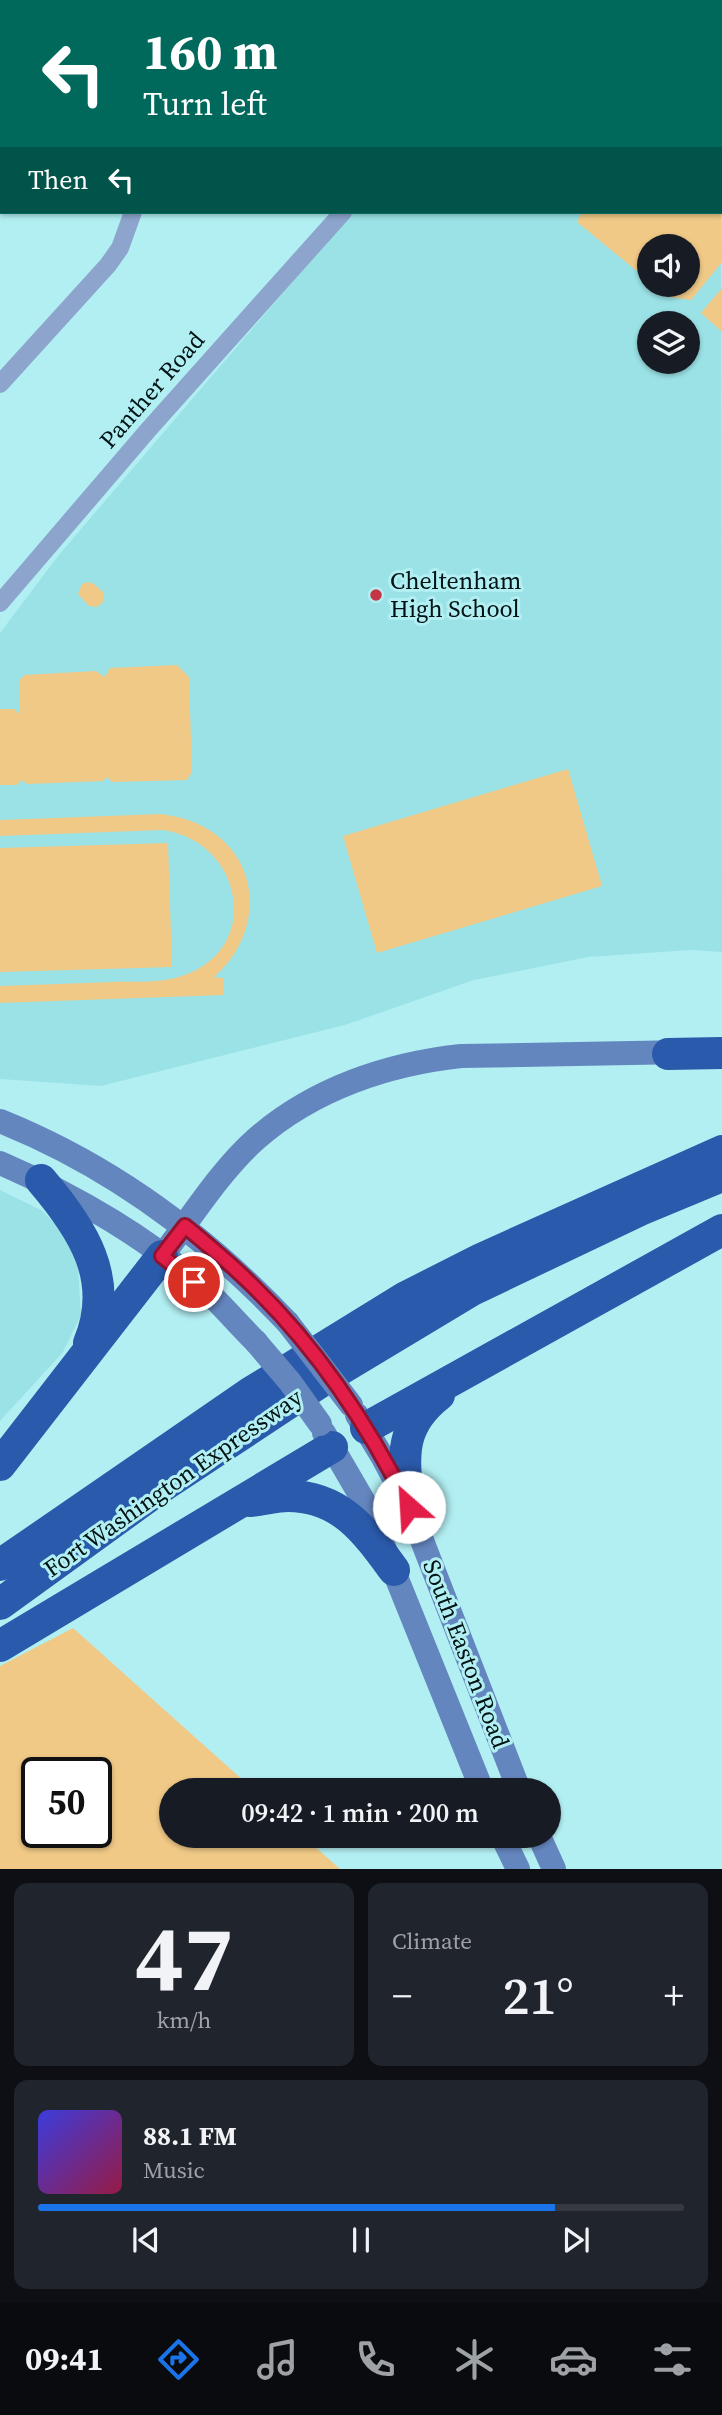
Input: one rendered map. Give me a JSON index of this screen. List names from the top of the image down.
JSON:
{
  "streets": {
    "highway": ["Fort Washington Expressway"],
    "main road": ["South Easton Road"],
    "street": ["Panther Road"]
  },
  "places": ["Cheltenham High School"],
  "page": {
    "turn": ["160 m", "Turn left"],
    "then": "Then",
    "limit": "50",
    "trip": "09:42 · 1 min · 200 m",
    "tile": [
      ["47", "km/h"],
      "Climate"
    ],
    "heat": ["−", "21°", "+"],
    "song": ["88.1 FM", "Music"],
    "tabs": "09:41"
  }
}
